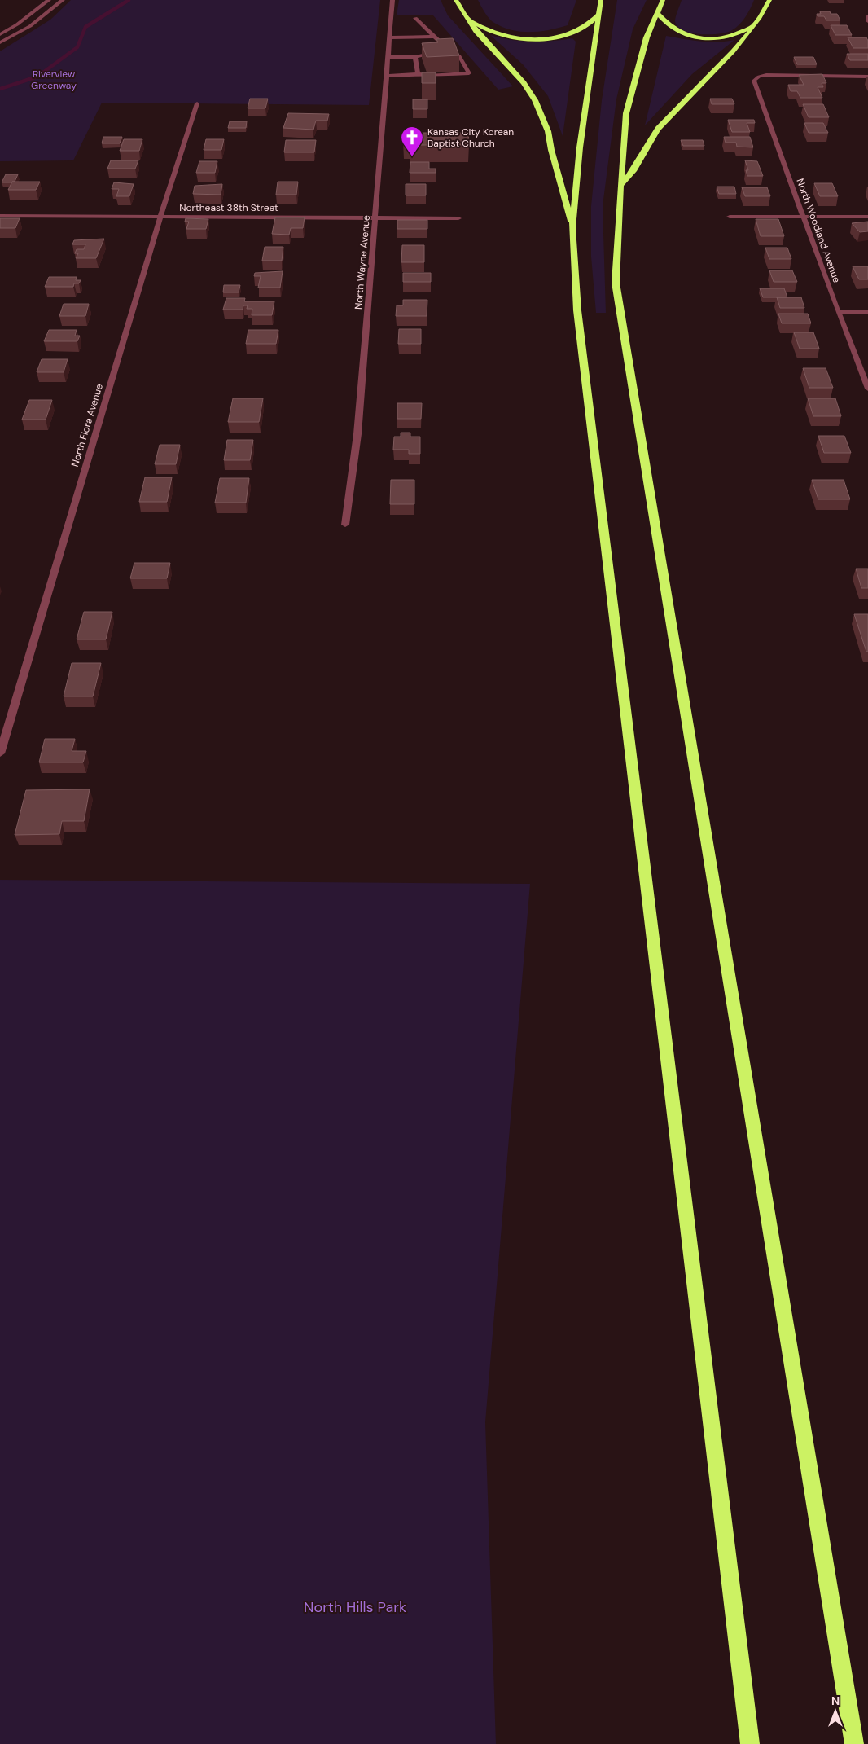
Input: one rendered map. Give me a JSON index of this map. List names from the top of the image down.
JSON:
{
  "streets": {
    "street": [
      "Northeast 38th Street",
      "North Woodland Avenue",
      "North Wayne Avenue",
      "North Flora Avenue"
    ]
  },
  "crossings": [
    ["Northeast 38th Street", "North Wayne Avenue"],
    ["Northeast 38th Street", "North Flora Avenue"]
  ],
  "parks": ["Riverview Greenway", "North Hills Park"],
  "places": {
    "church": ["Kansas City Korean Baptist Church"]
  },
  "north": "top"
}
